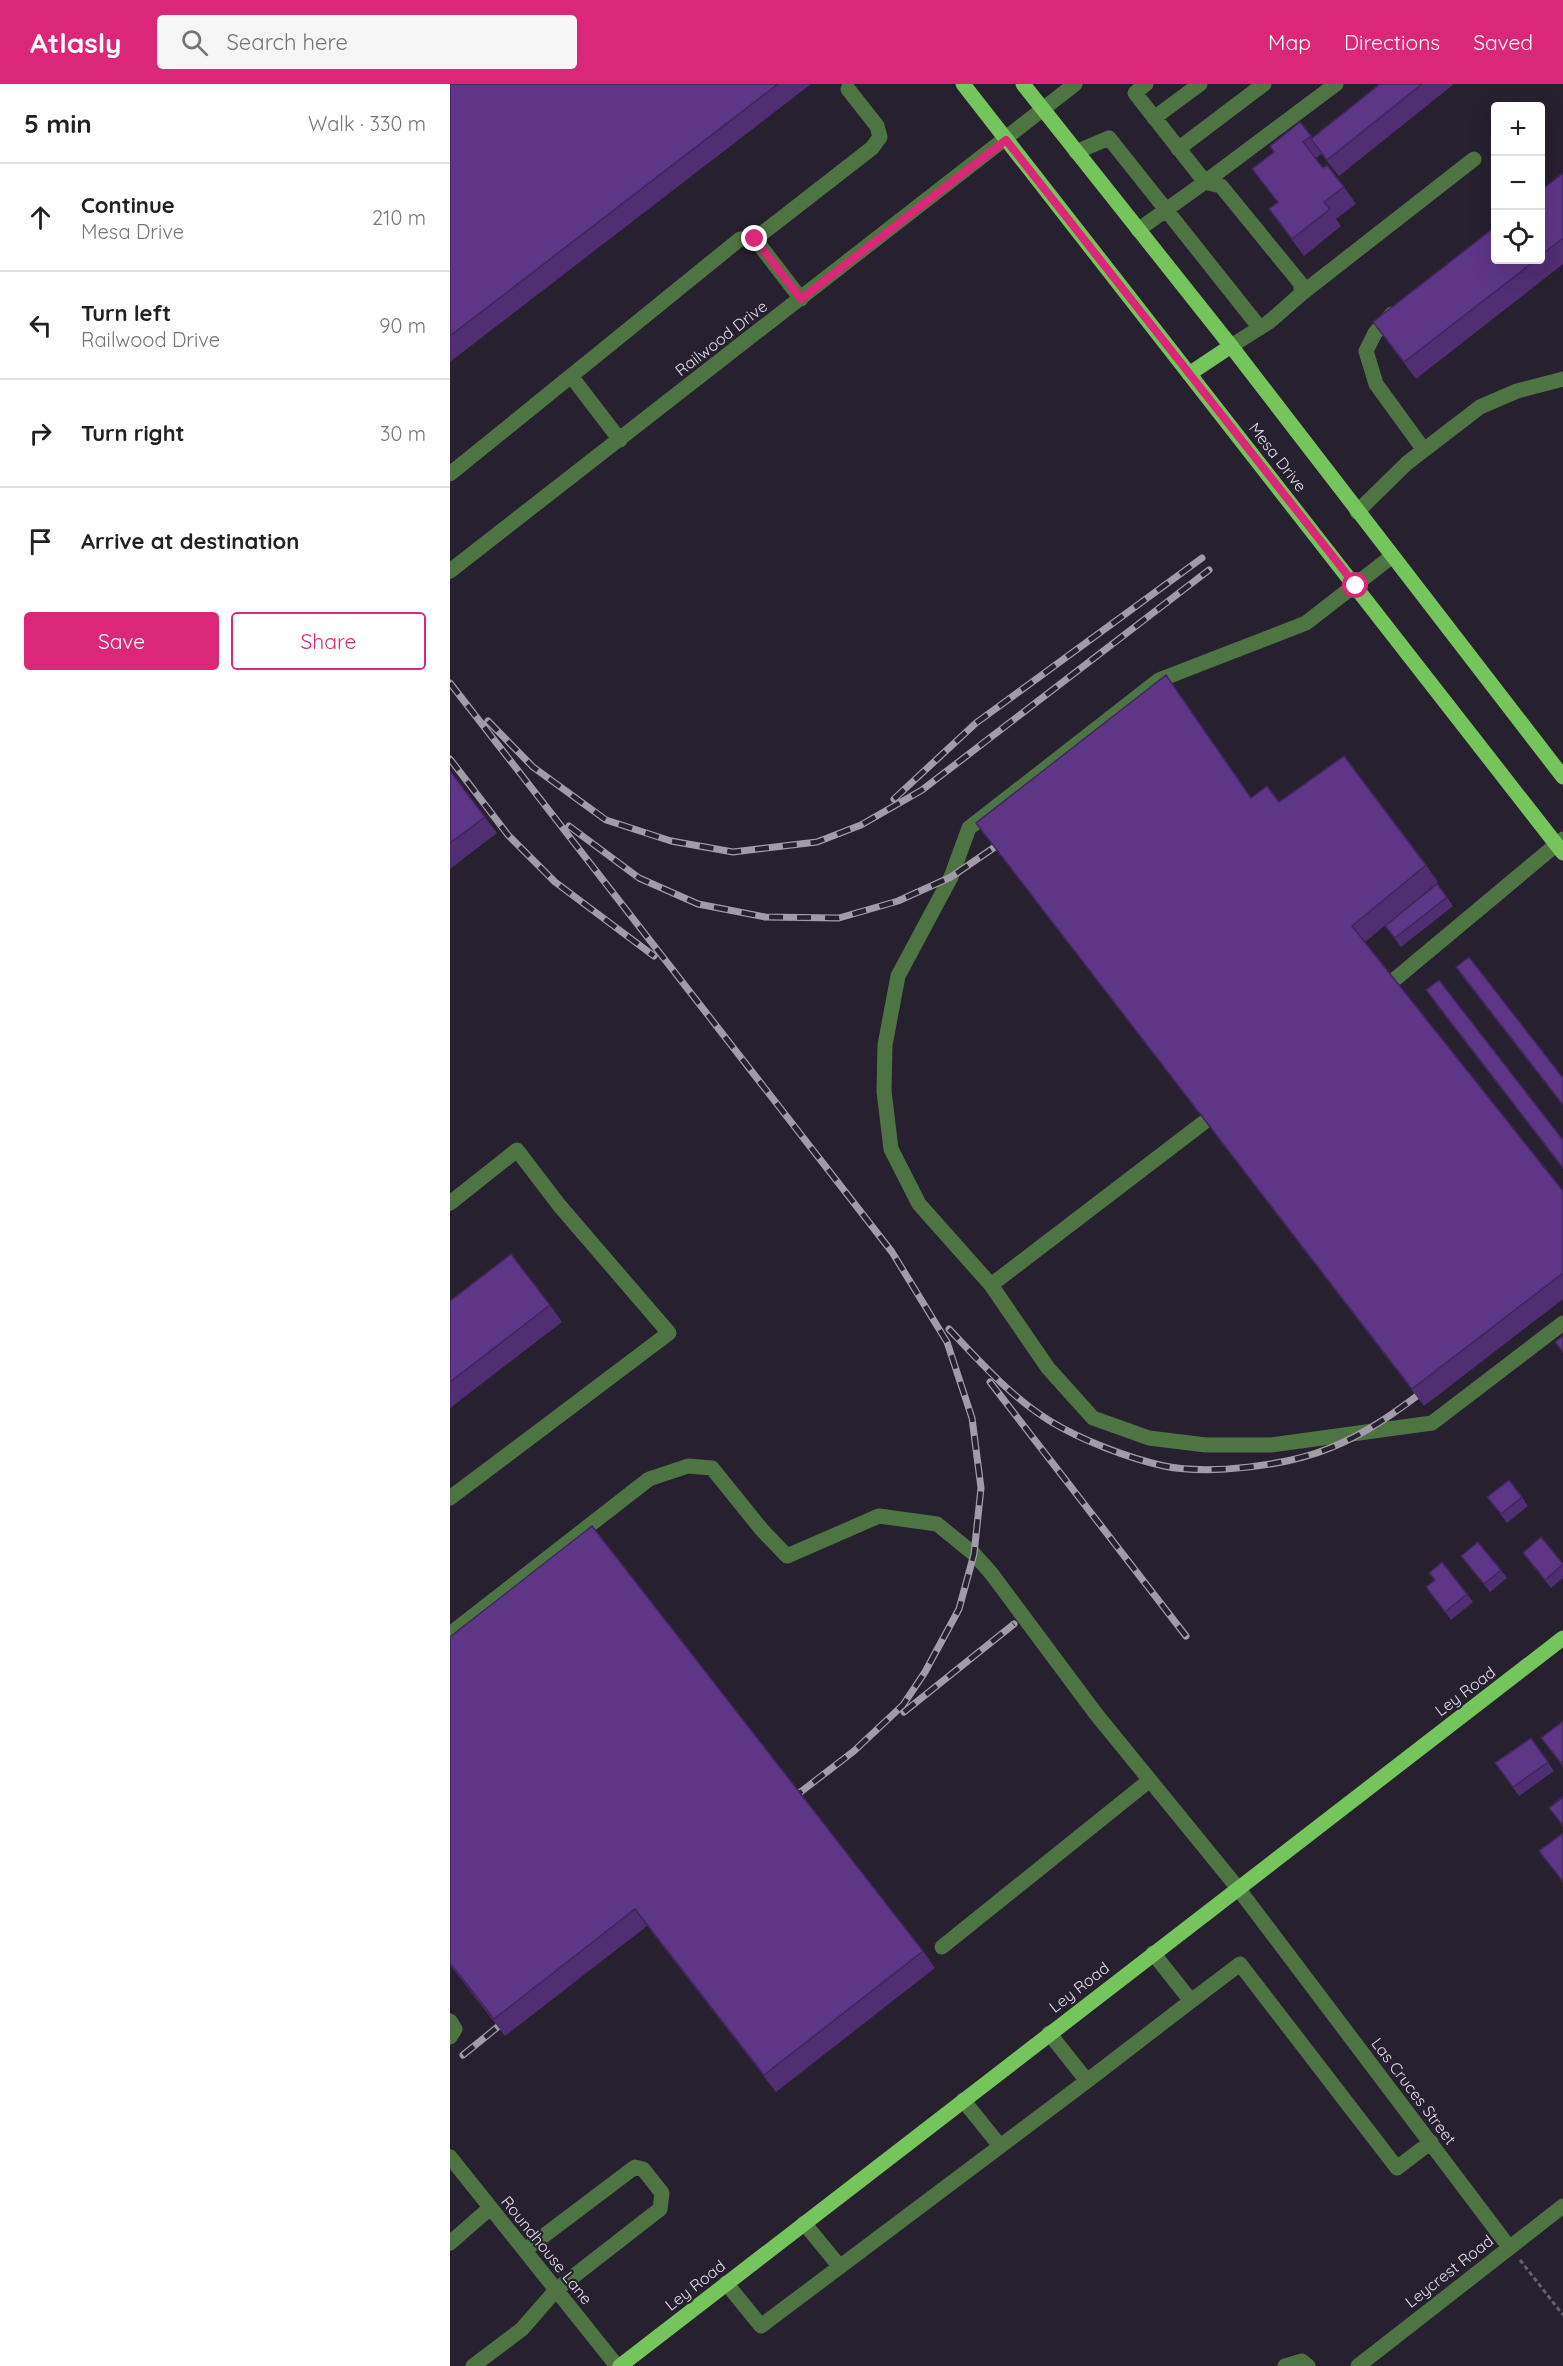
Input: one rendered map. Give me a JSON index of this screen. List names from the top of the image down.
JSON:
{
  "streets": {
    "main road": ["Mesa Drive", "Ley Road"],
    "street": [
      "Railwood Drive",
      "Las Cruces Street",
      "Roundhouse Lane",
      "Leycrest Road"
    ]
  },
  "crossings": [
    ["Railwood Drive", "Mesa Drive"],
    ["Ley Road", "Las Cruces Street"],
    ["Ley Road", "Roundhouse Lane"],
    ["Las Cruces Street", "Leycrest Road"]
  ],
  "page": {
    "header": "Atlasly",
    "search": "Search here",
    "nav": ["Map", "Directions", "Saved"],
    "heading": ["5 min", "Walk · 330 m"],
    "map_buttons": ["+", "−"],
    "list": [
      ["Continue", "Mesa Drive", "210 m"],
      ["Turn left", "Railwood Drive", "90 m"],
      ["Turn right", "30 m"],
      "Arrive at destination"
    ],
    "buttons": ["Save", "Share"]
  }
}
